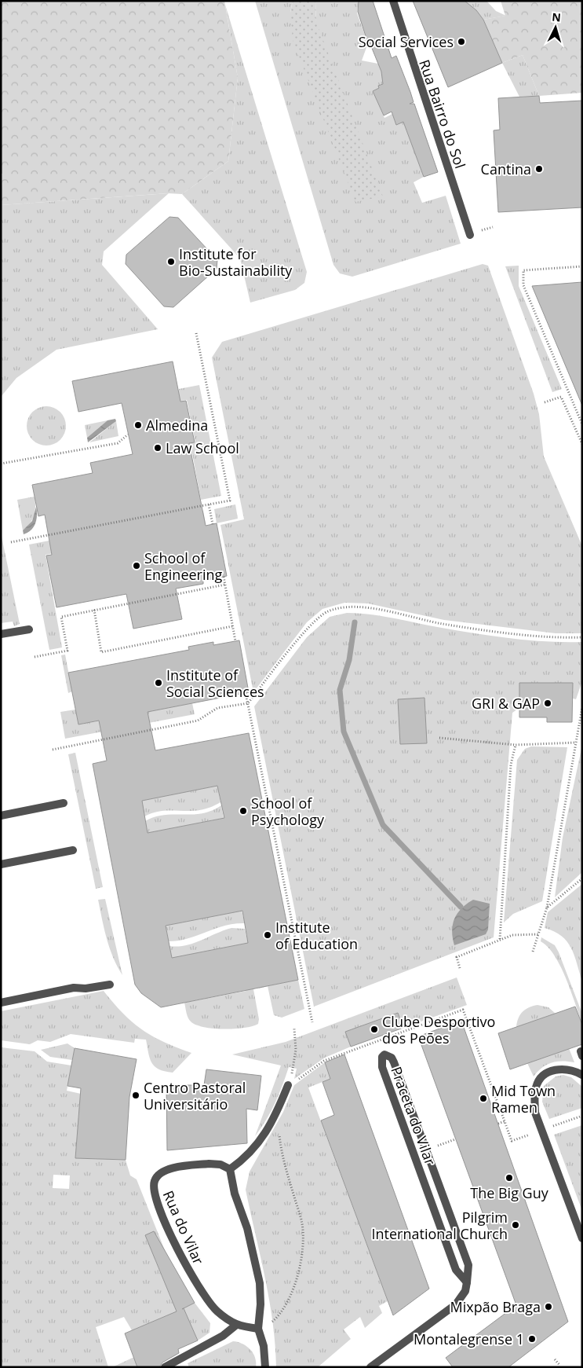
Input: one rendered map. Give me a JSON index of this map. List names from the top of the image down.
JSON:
{
  "streets": {
    "street": ["Rua Bairro do Sol", "Praceta do Vilar", "Rua do Vilar"]
  },
  "places": [
    "Social Services",
    "Cantina",
    "Institute for Bio-Sustainability",
    "Almedina",
    "Law School",
    "School of Engineering",
    "Institute of Social Sciences",
    "GRI & GAP",
    "School of Psychology",
    "Institute of Education",
    "Clube Desportivo dos Peões",
    "Centro Pastoral Universitário",
    "Mid Town Ramen",
    "The Big Guy",
    "Pilgrim International Church",
    "Mixpão Braga",
    "Montalegrense 1"
  ],
  "north": "top"
}
